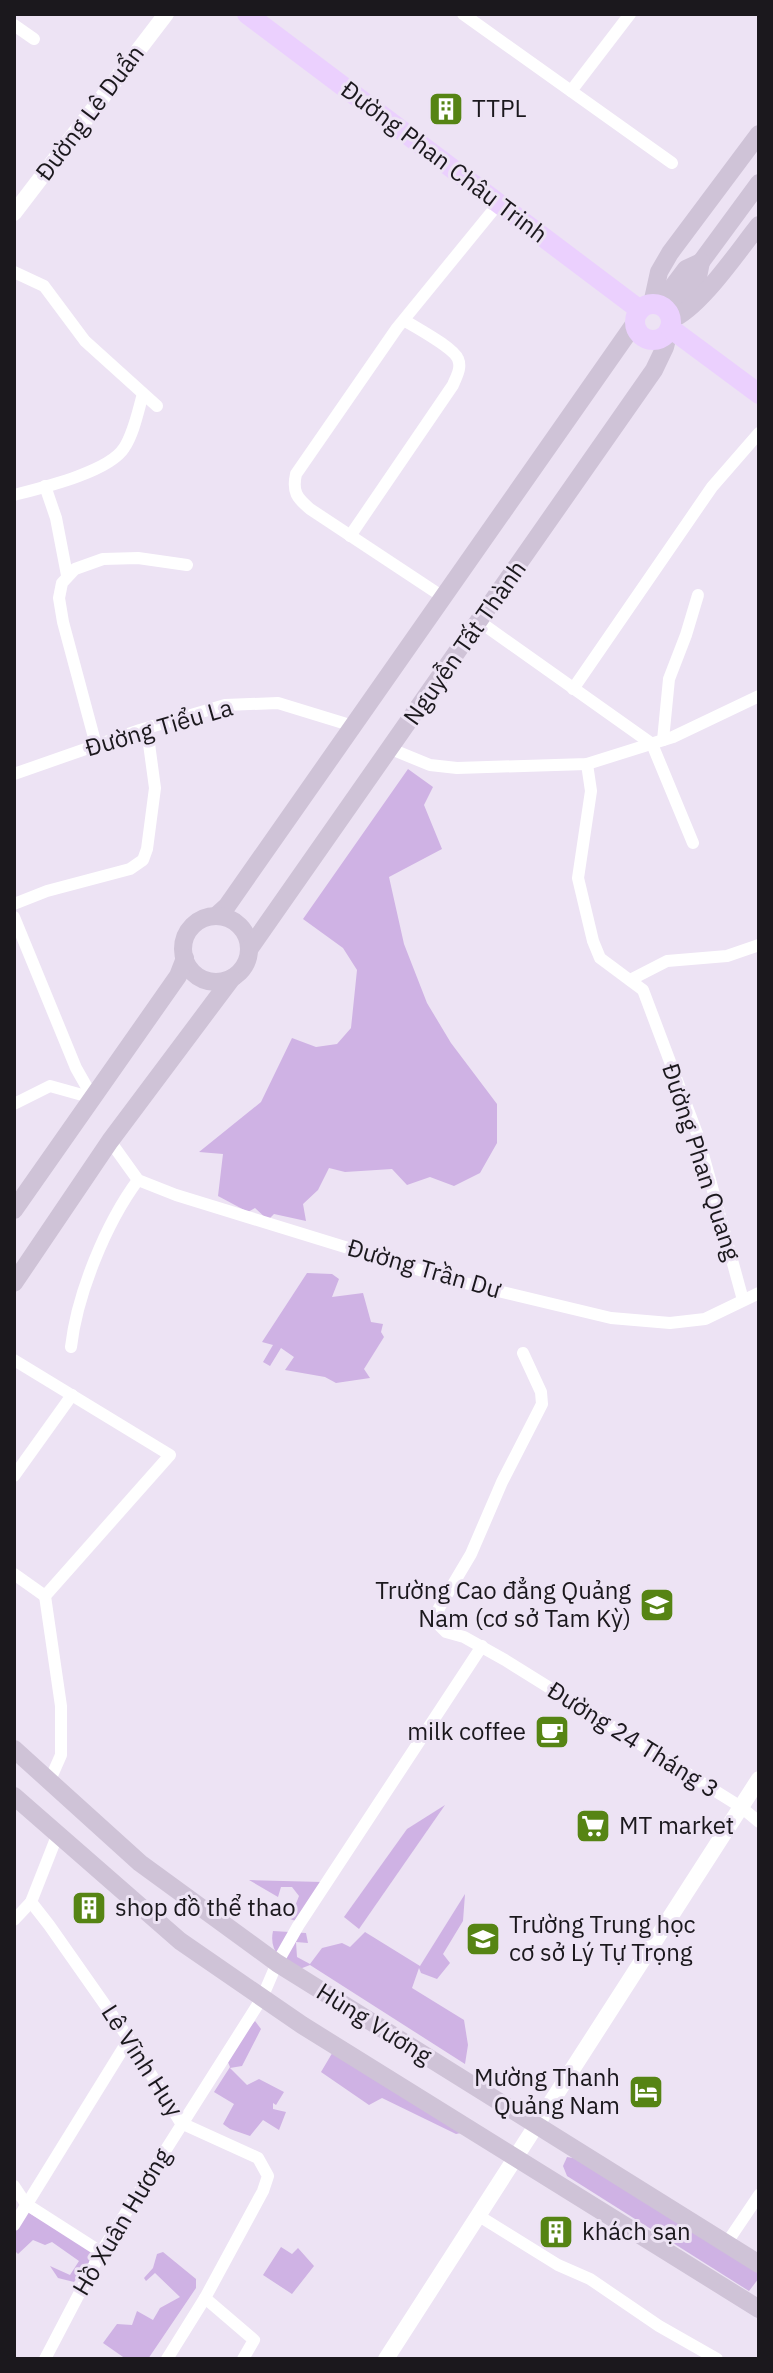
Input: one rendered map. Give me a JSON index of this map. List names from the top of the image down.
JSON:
{
  "streets": {
    "main road": ["Đường Phan Châu Trinh", "Nguyễn Tất Thành", "Hùng Vương"],
    "street": [
      "Đường Lê Duẩn",
      "Đường Tiểu La",
      "Đường Phan Quang",
      "Đường Trần Dư",
      "Đường 24 Tháng 3",
      "Lê Vĩnh Huy",
      "Hồ Xuân Hương"
    ]
  },
  "crossings": [
    ["Đường Phan Châu Trinh", "Nguyễn Tất Thành"],
    ["Nguyễn Tất Thành", "Đường Tiểu La"],
    ["Đường Phan Quang", "Đường Trần Dư"],
    ["Đường 24 Tháng 3", "Hồ Xuân Hương"],
    ["Hùng Vương", "Hồ Xuân Hương"],
    ["Lê Vĩnh Huy", "Hồ Xuân Hương"]
  ],
  "places": {
    "building": ["TTPL", "shop đồ thể thao", "khách sạn"],
    "school or university": ["Trường Cao đẳng Quảng Nam (cơ sở Tam Kỳ)", "Trường Trung học cơ sở Lý Tự Trọng"],
    "cafe": ["milk coffee"],
    "supermarket": ["MT market"],
    "hotel": ["Mường Thanh Quảng Nam"]
  }
}
